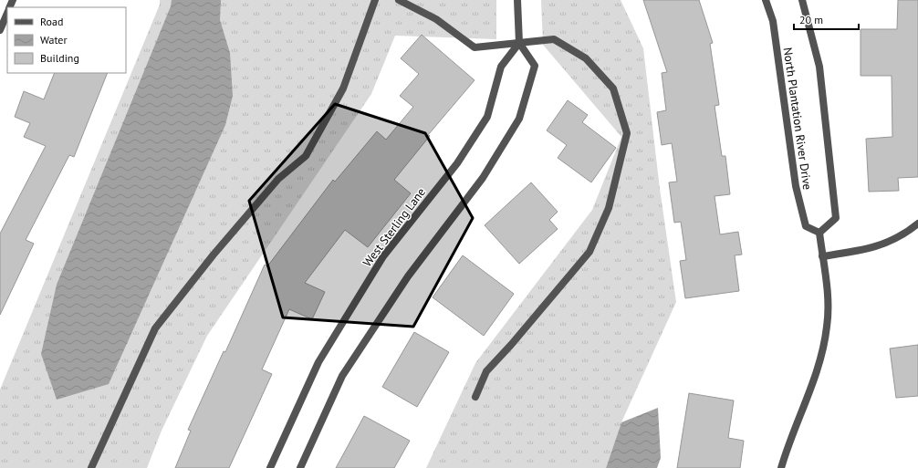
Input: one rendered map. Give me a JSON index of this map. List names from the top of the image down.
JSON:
{
  "streets": {
    "street": ["North Plantation River Drive", "West Sterling Lane"]
  },
  "legend": ["Road", "Water", "Building"],
  "scale_bar": "20 m"
}
